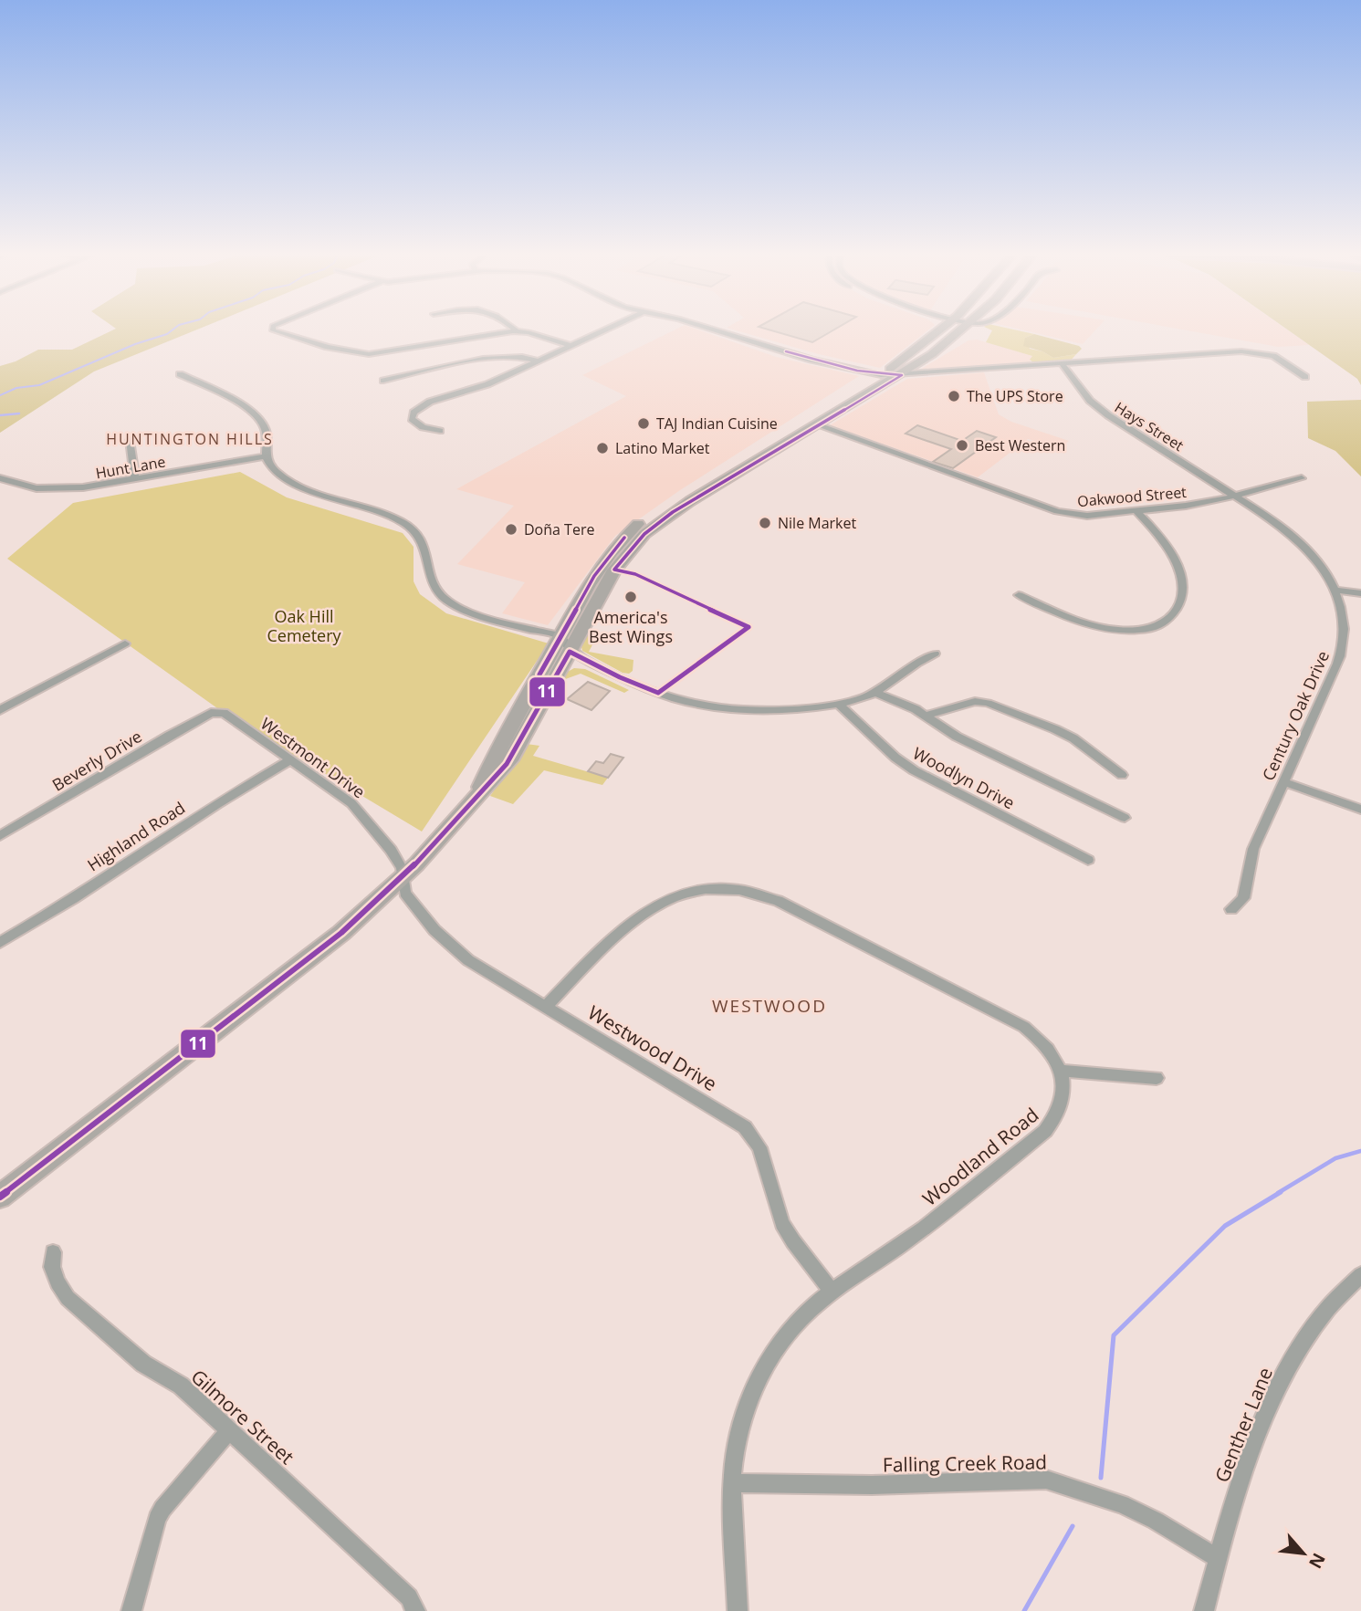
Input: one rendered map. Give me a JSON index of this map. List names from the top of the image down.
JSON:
{
  "streets": {
    "street": [
      "Hays Street",
      "Hunt Lane",
      "Oakwood Street",
      "Century Oak Drive",
      "Westmont Drive",
      "Beverly Drive",
      "Woodlyn Drive",
      "Highland Road",
      "Westwood Drive",
      "Woodland Road",
      "Gilmore Street",
      "Genther Lane",
      "Falling Creek Road"
    ]
  },
  "crossings": [
    ["Hays Street", "Oakwood Street"],
    ["Hays Street", "Century Oak Drive"],
    ["Oakwood Street", "Century Oak Drive"],
    ["Westmont Drive", "Beverly Drive"],
    ["Westmont Drive", "Highland Road"],
    ["Westmont Drive", "Westwood Drive"],
    ["Westwood Drive", "Woodland Road"],
    ["Woodland Road", "Falling Creek Road"],
    ["Genther Lane", "Falling Creek Road"]
  ],
  "districts": ["HUNTINGTON HILLS", "WESTWOOD"],
  "parks": ["Oak Hill Cemetery"],
  "places": [
    "The UPS Store",
    "TAJ Indian Cuisine",
    "Best Western",
    "Latino Market",
    "Nile Market",
    "Doña Tere",
    "America's Best Wings"
  ],
  "lines": ["transit line 11"],
  "north": "bottom right"
}
